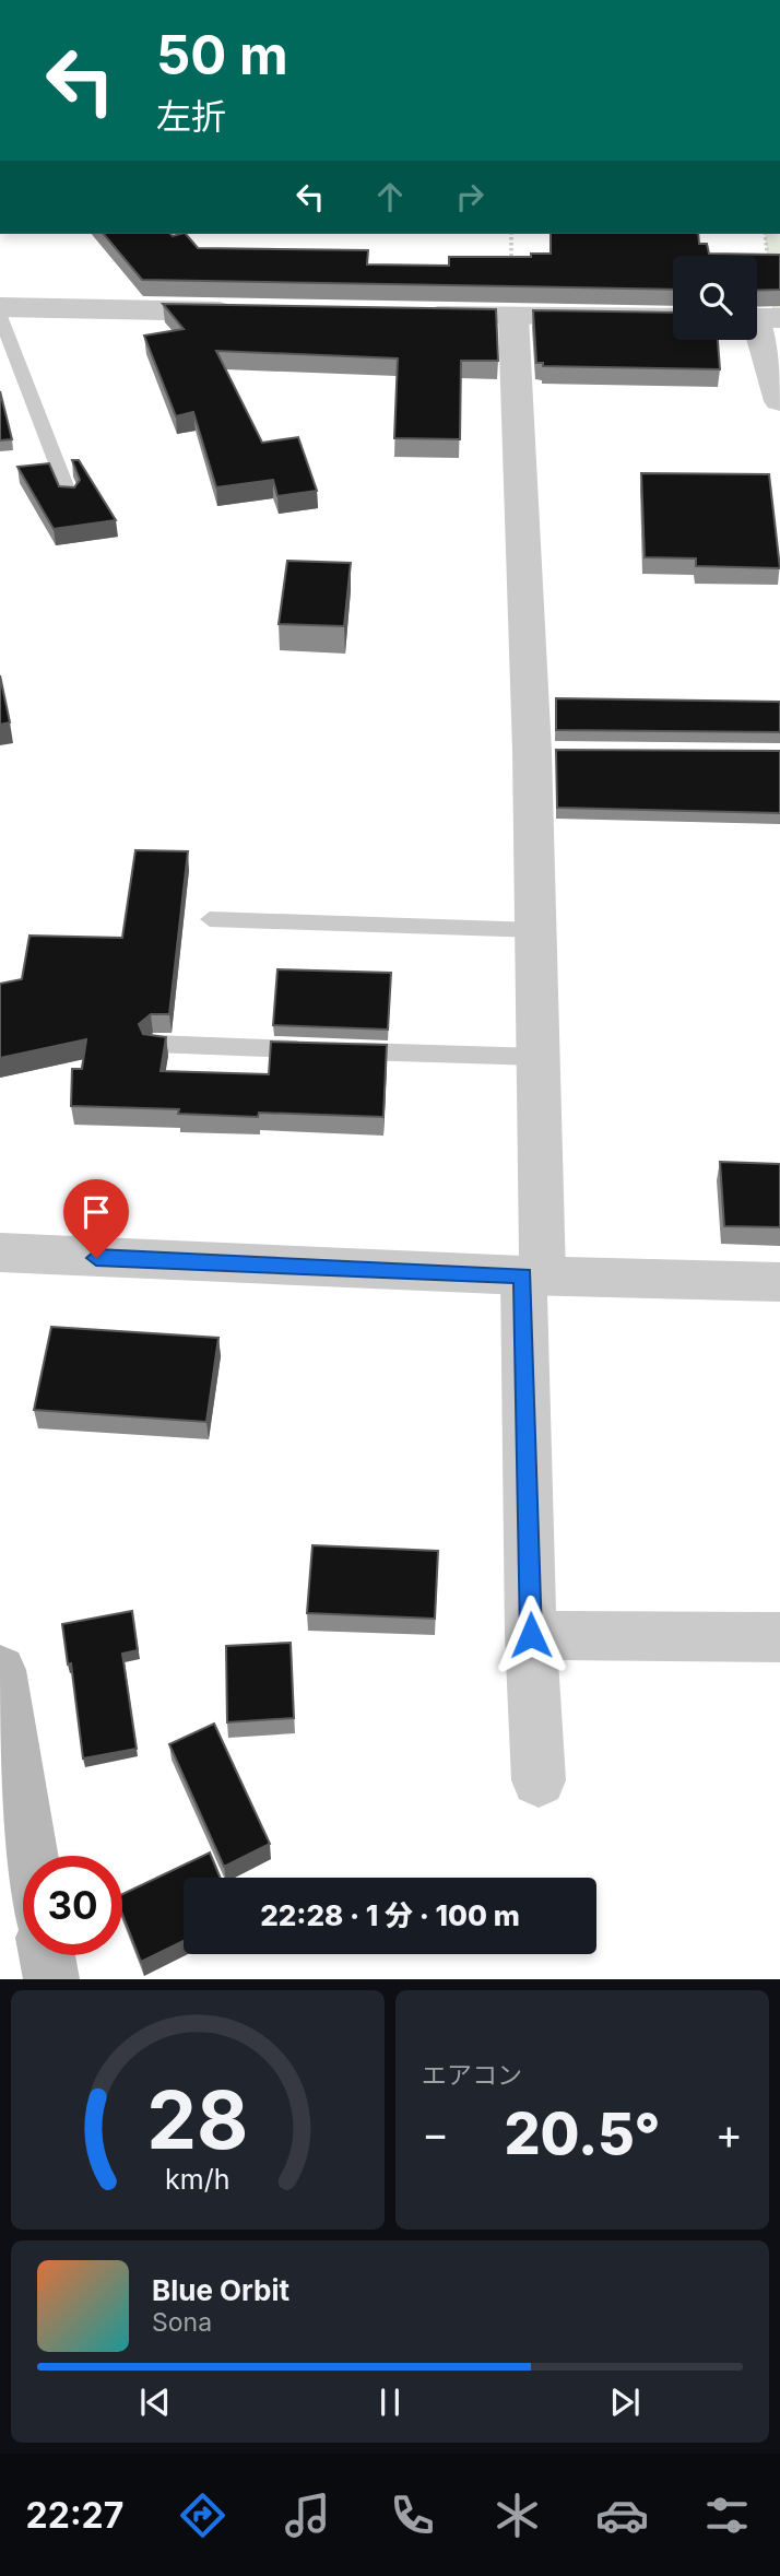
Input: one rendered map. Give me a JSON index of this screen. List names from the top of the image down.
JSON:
{
  "page": {
    "turn": ["50 m", "左折"],
    "limit": "30",
    "trip": "22:28 · 1 分 · 100 m",
    "tile": "エアコン",
    "heat": ["−", "20.5°", "+"],
    "song": ["Blue Orbit", "Sona"],
    "tabs": "22:27",
    "gauge": ["28", "km/h"]
  }
}
